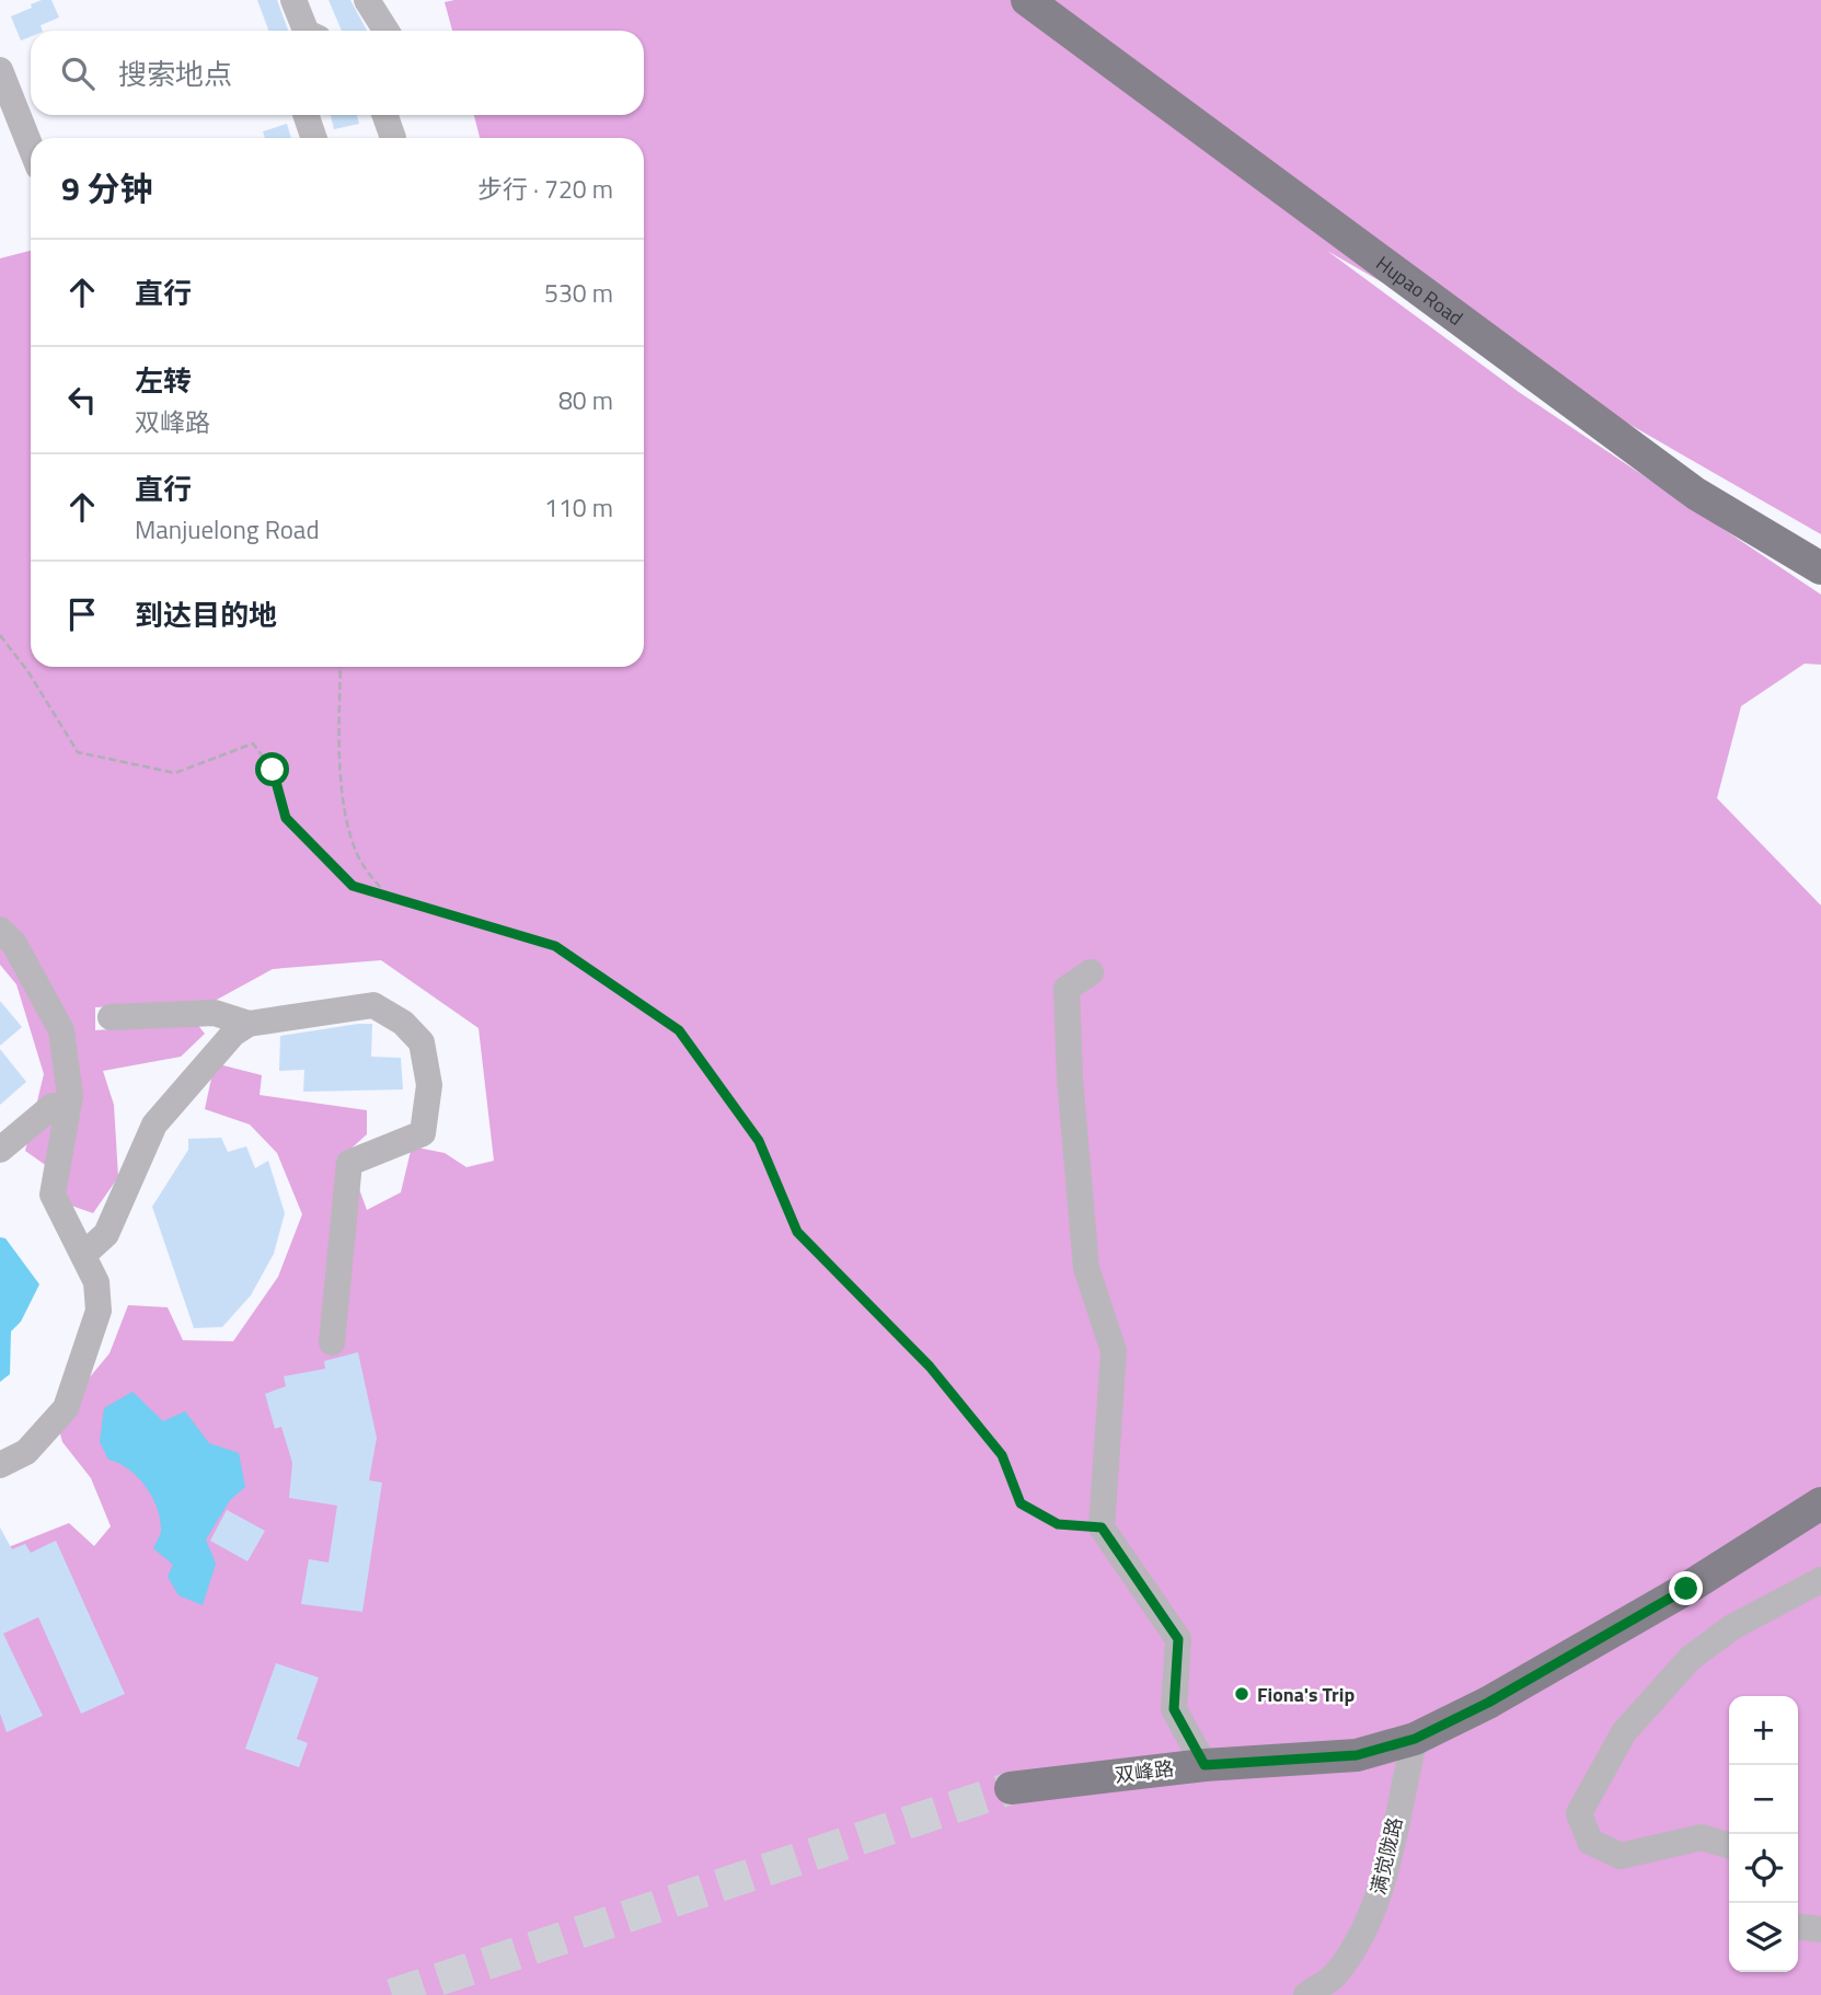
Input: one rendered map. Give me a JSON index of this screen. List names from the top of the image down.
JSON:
{
  "streets": {
    "main road": ["Hupao Road", "双峰路"],
    "street": ["满觉陇路"]
  },
  "crossings": [
    ["双峰路", "满觉陇路"]
  ],
  "places": ["Fiona's Trip"],
  "page": {
    "search": "搜索地点",
    "heading": ["9 分钟", "步行 · 720 m"],
    "list": [
      ["直行", "530 m"],
      ["左转", "双峰路", "80 m"],
      ["直行", "Manjuelong Road", "110 m"],
      "到达目的地"
    ],
    "map_buttons": ["+", "−"]
  }
}
